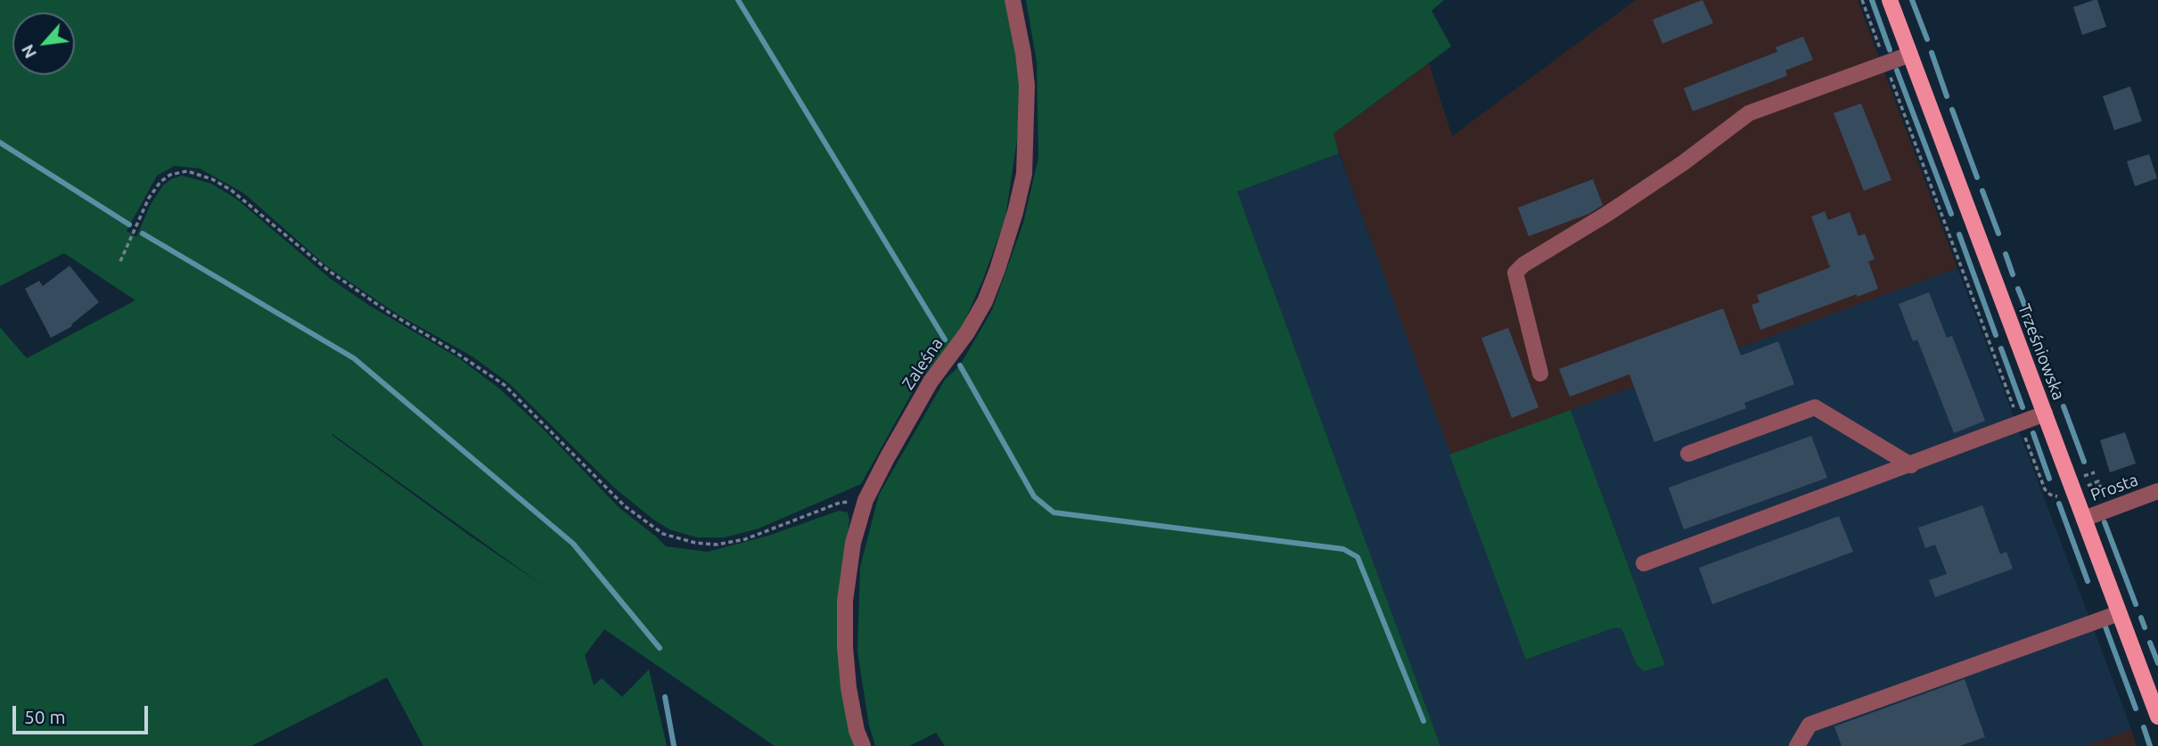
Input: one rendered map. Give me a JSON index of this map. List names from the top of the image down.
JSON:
{
  "streets": {
    "main road": ["Trześniowska"],
    "street": ["Zaleśna", "Prosta"]
  },
  "crossings": [
    ["Trześniowska", "Prosta"]
  ],
  "scale_bar": "50 m",
  "north": "bottom left"
}
